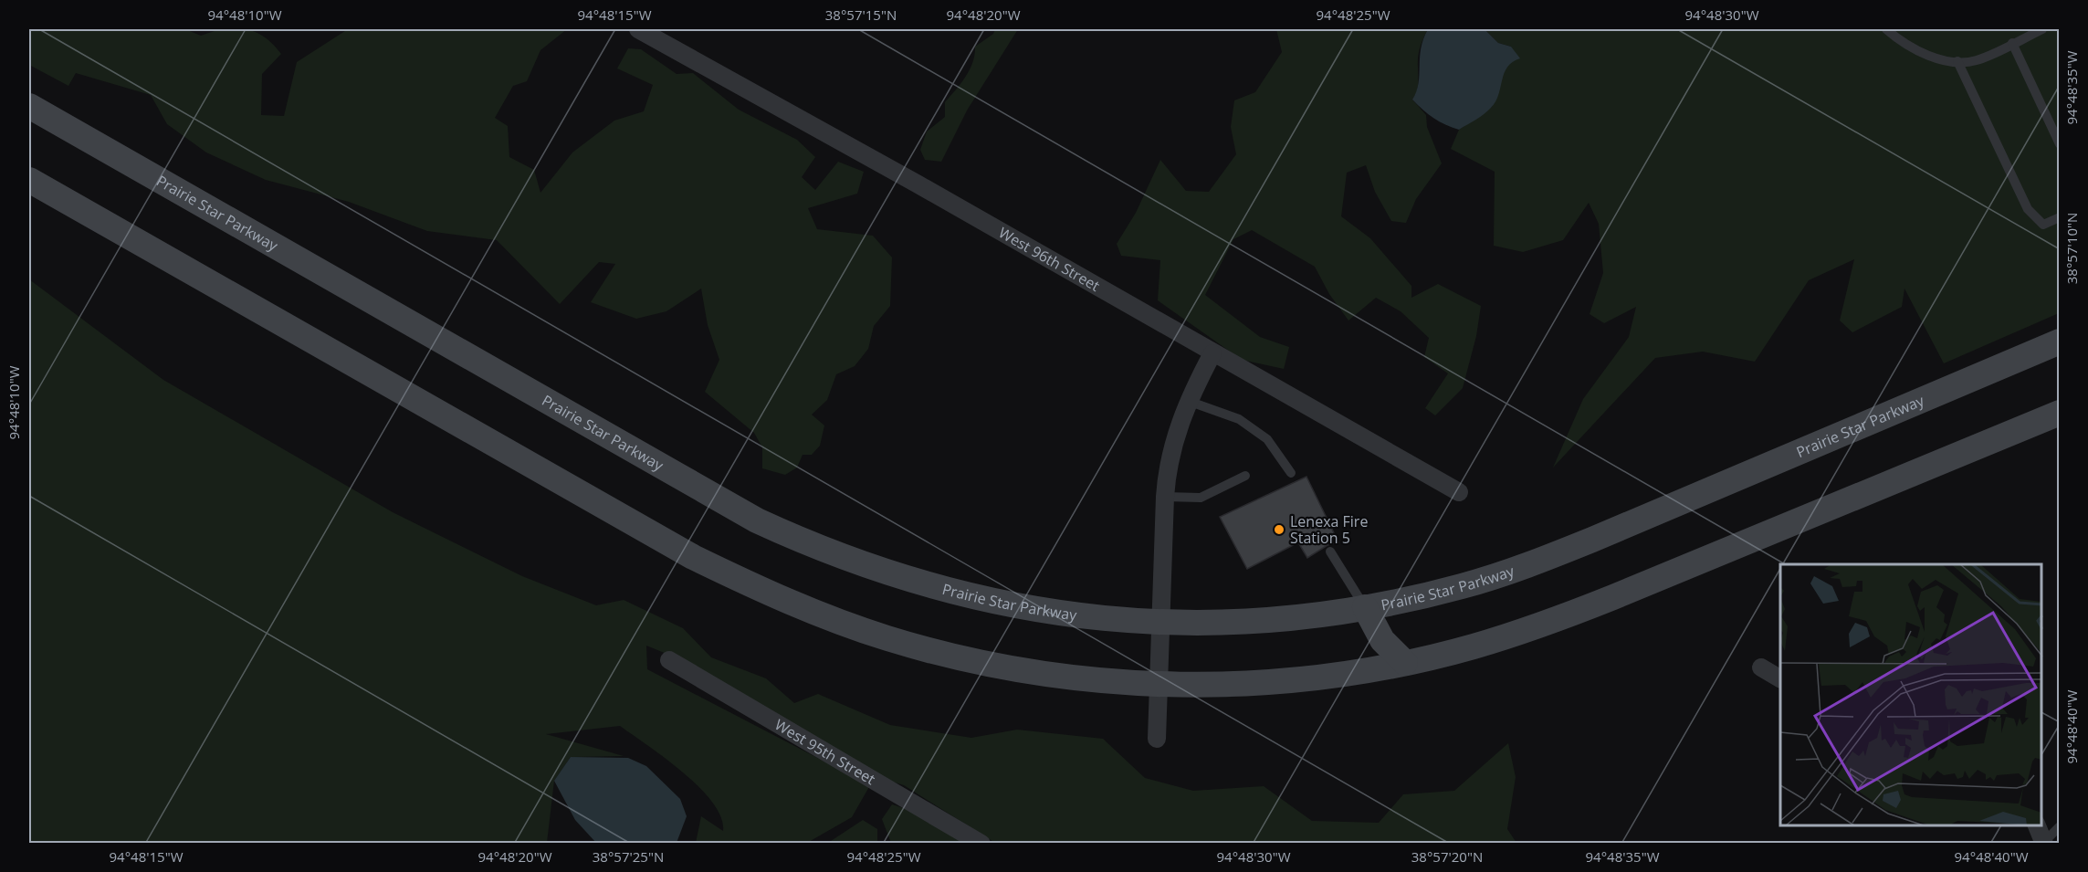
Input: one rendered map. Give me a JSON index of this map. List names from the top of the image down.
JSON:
{
  "streets": {
    "main road": ["Prairie Star Parkway"],
    "street": ["West 96th Street", "West 95th Street"]
  },
  "places": ["Lenexa Fire Station 5"],
  "coordinates": [
    "94°48'10\"W",
    "94°48'15\"W",
    "38°57'15\"N",
    "94°48'20\"W",
    "94°48'25\"W",
    "94°48'30\"W",
    "94°48'35\"W",
    "38°57'10\"N",
    "94°48'40\"W",
    "38°57'25\"N",
    "38°57'20\"N"
  ]
}
